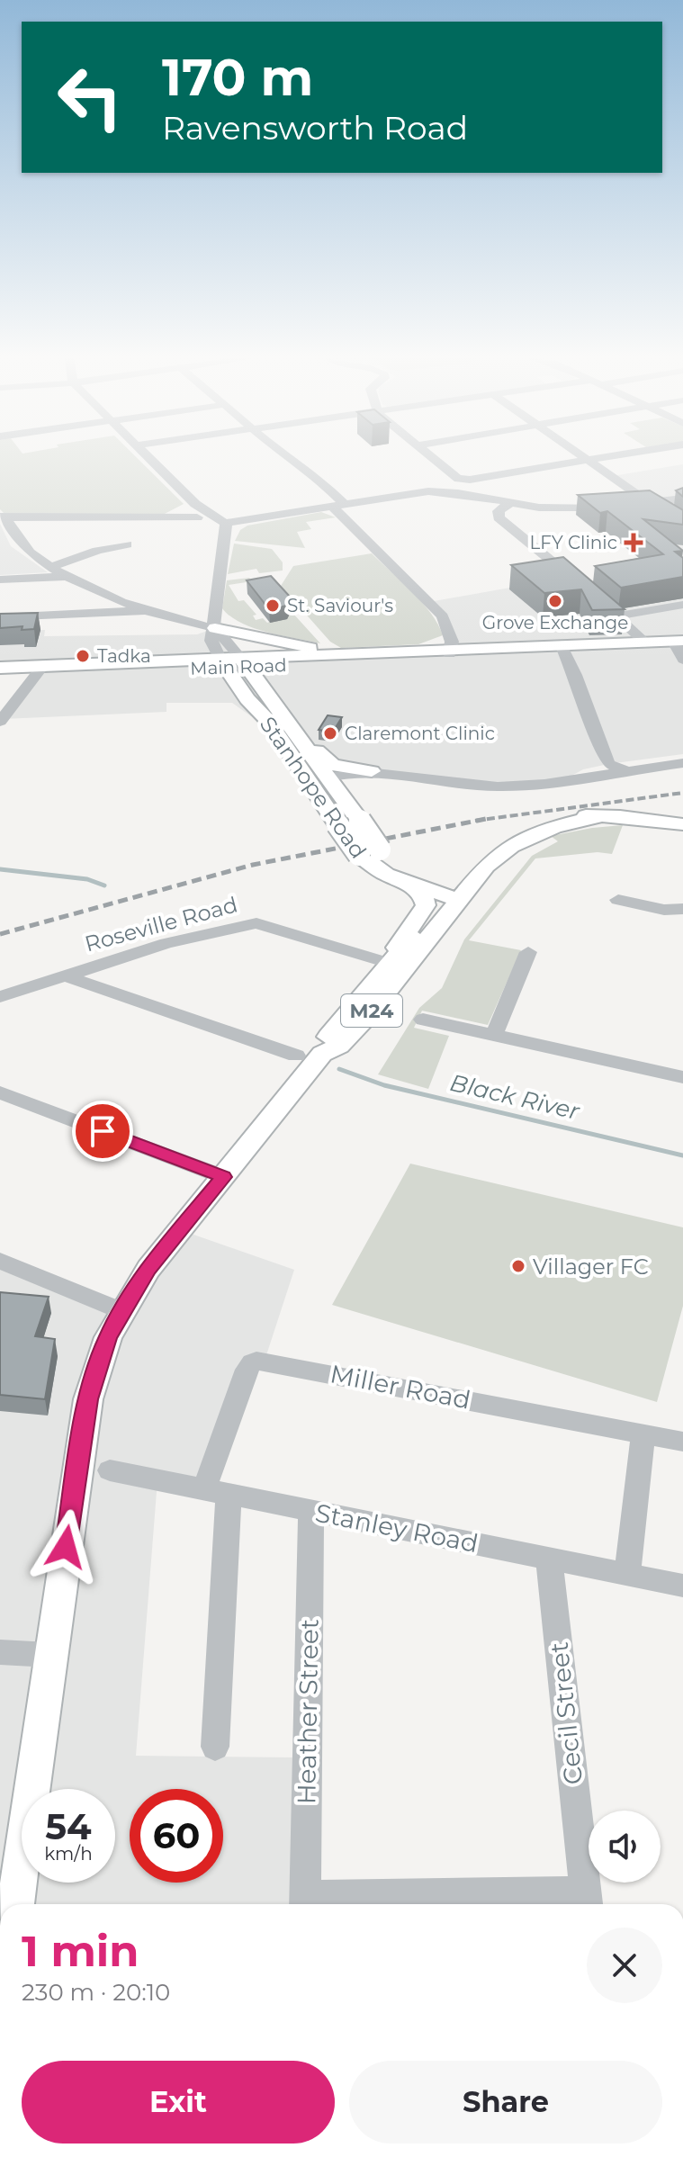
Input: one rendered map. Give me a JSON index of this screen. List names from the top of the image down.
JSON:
{
  "streets": {
    "main road": ["Main Road", "Stanhope Road", "M24"],
    "street": [
      "Roseville Road",
      "Miller Road",
      "Stanley Road",
      "Heather Street",
      "Cecil Street"
    ]
  },
  "crossings": [
    ["Main Road", "Stanhope Road"],
    ["Stanhope Road", "M24"],
    ["Roseville Road", "M24"],
    ["Miller Road", "Stanley Road"],
    ["Stanley Road", "Heather Street"],
    ["Stanley Road", "Cecil Street"]
  ],
  "water": ["Black River"],
  "places": {
    "health": ["LFY Clinic"],
    "other": [
      "Grove Exchange",
      "St. Saviour's",
      "Tadka",
      "Claremont Clinic",
      "Villager FC"
    ]
  },
  "page": {
    "turn": ["170 m", "Ravensworth Road"],
    "speed": "54 km/h",
    "limit": "60",
    "heading": ["1 min", "230 m · 20:10"],
    "buttons": ["Exit", "Share"]
  }
}
